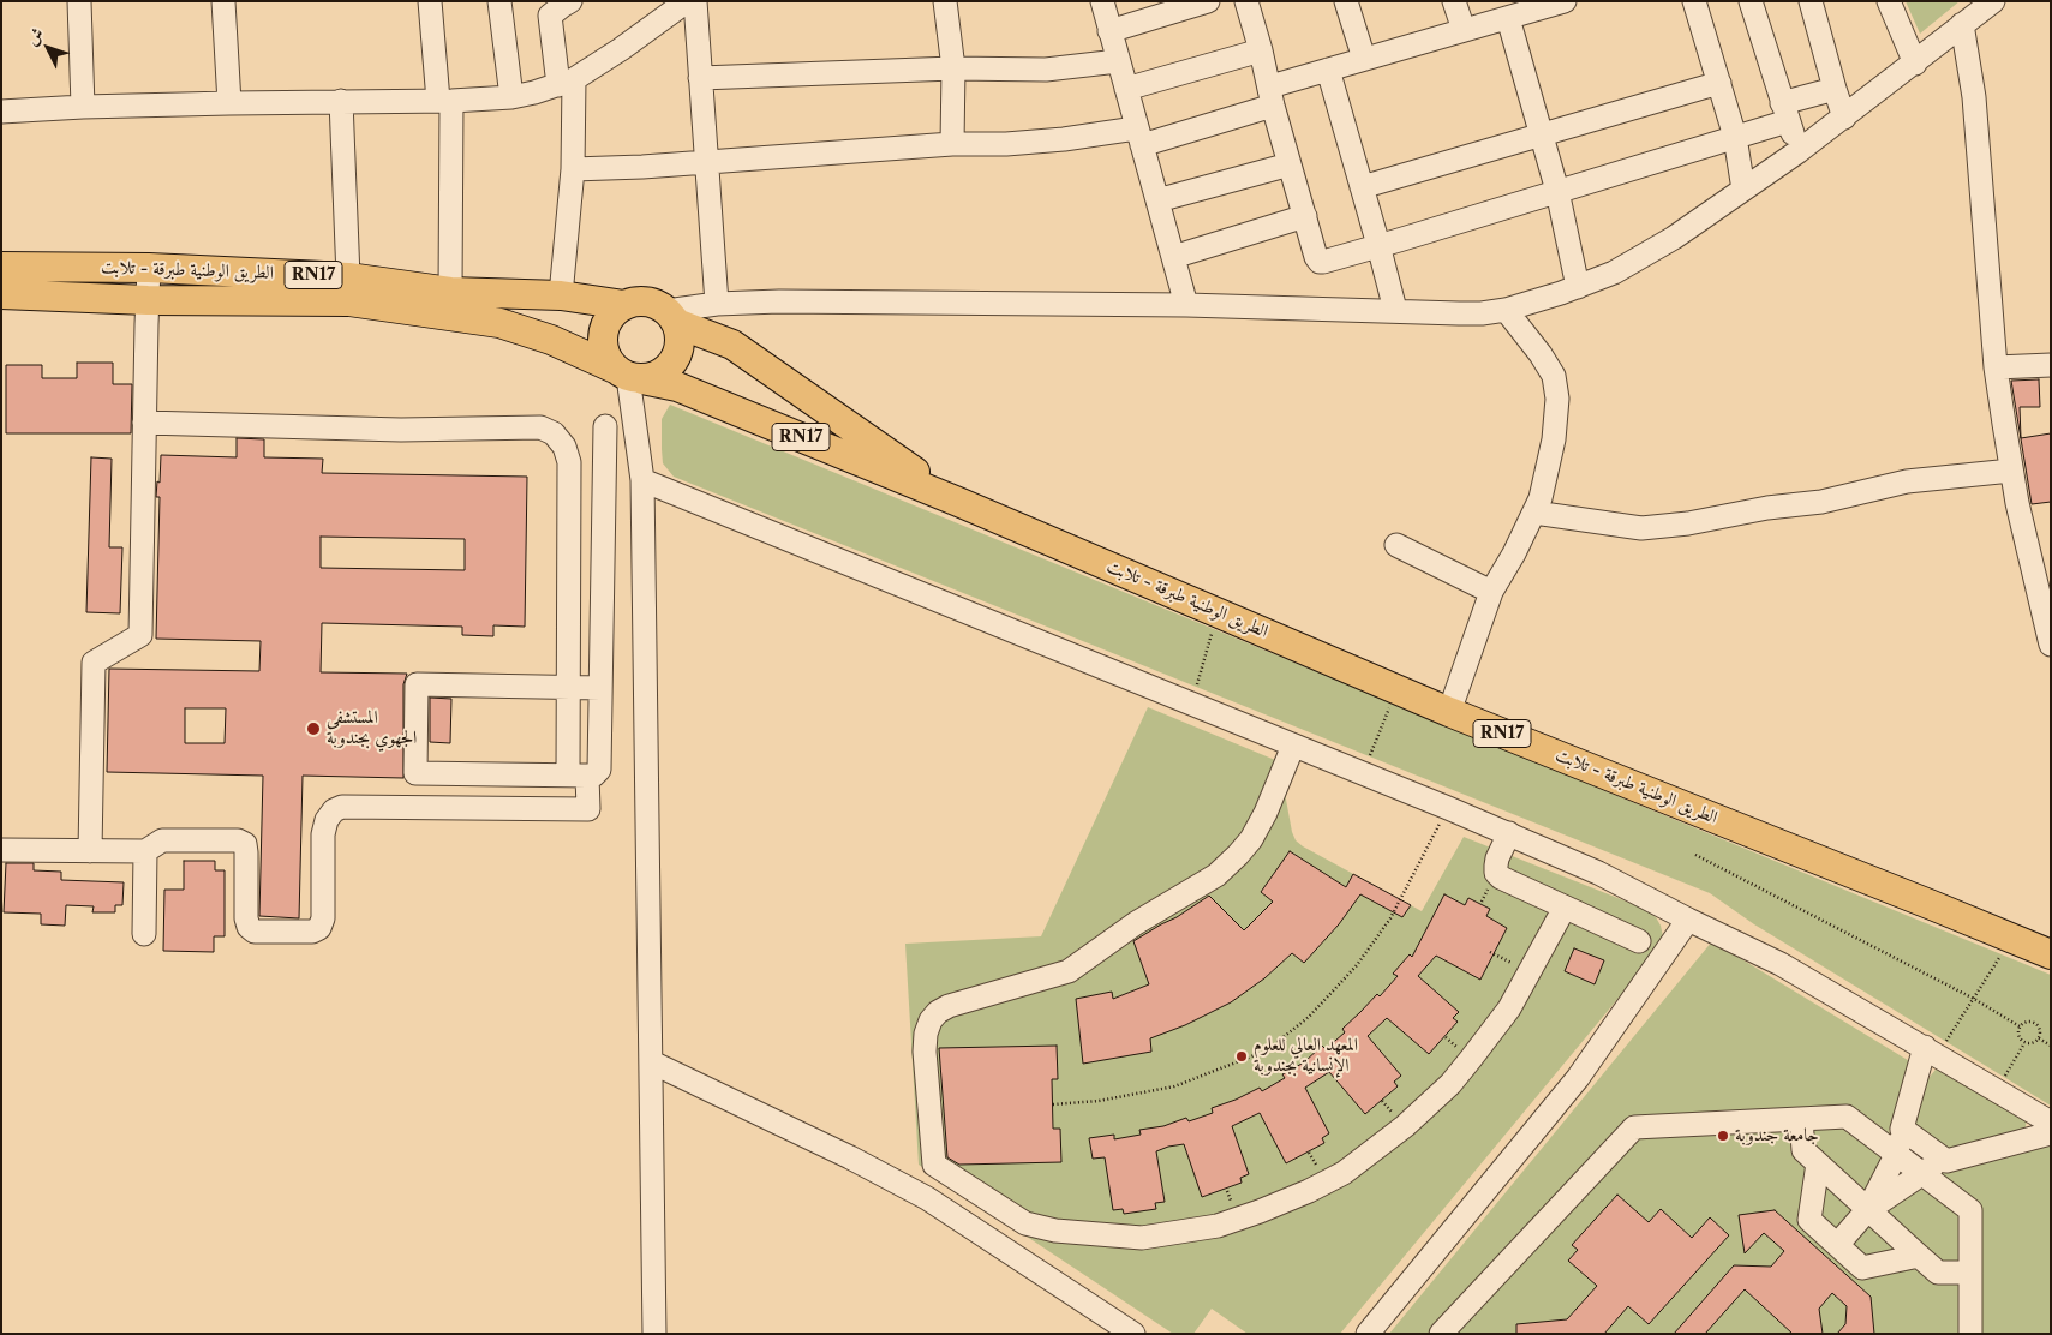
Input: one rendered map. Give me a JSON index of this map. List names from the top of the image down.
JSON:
{
  "streets": {
    "main road": ["الطريق الوطنية طبرقة - تلابت", "RN17"]
  },
  "crossings": [
    ["الطريق الوطنية طبرقة - تلابت", "RN17"]
  ],
  "places": ["المستشفى الجهوي بجندوبة", "المعهد العالي للعلوم الإنسانية بجندوبة", "جامعة جندوبة"],
  "north": "top left"
}
